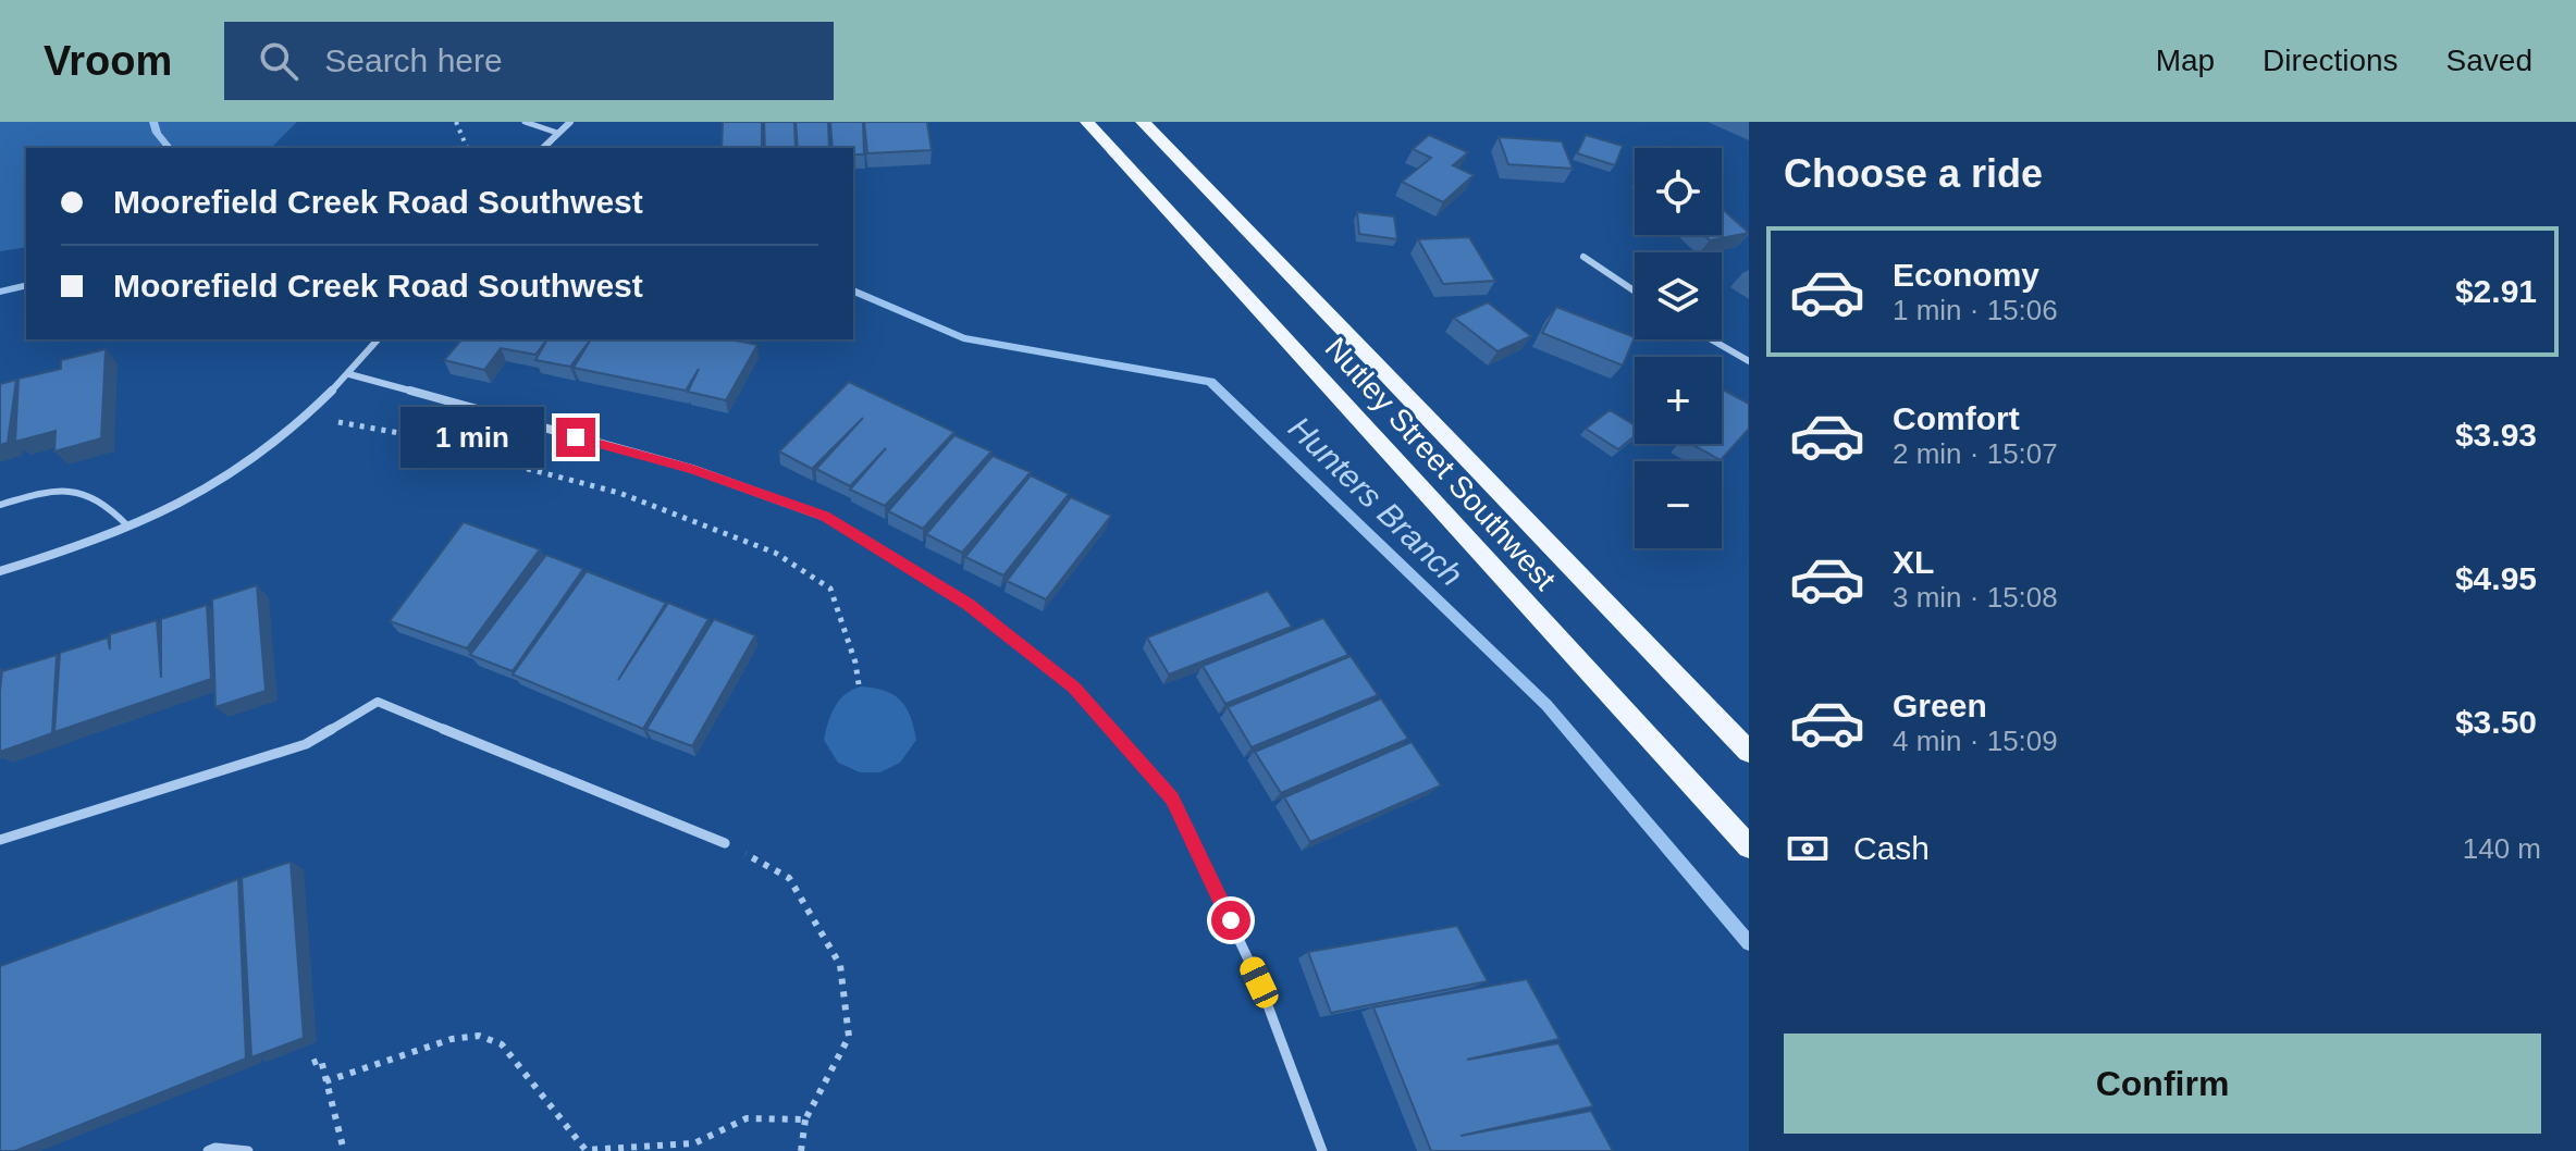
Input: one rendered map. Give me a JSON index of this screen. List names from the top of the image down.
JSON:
{
  "streets": {
    "main road": ["Nutley Street Southwest"]
  },
  "water": ["Hunters Branch"],
  "page": {
    "header": "Vroom",
    "search": "Search here",
    "nav": ["Map", "Directions", "Saved"],
    "heading": "Choose a ride",
    "map_buttons": ["+", "−"],
    "banner": ["Moorefield Creek Road Southwest", "Moorefield Creek Road Southwest"],
    "list": [
      {
        "name": "Economy",
        "note": "1 min · 15:06",
        "value": "$2.91"
      },
      {
        "name": "Comfort",
        "note": "2 min · 15:07",
        "value": "$3.93"
      },
      {
        "name": "XL",
        "note": "3 min · 15:08",
        "value": "$4.95"
      },
      {
        "name": "Green",
        "note": "4 min · 15:09",
        "value": "$3.50"
      }
    ],
    "bubble": "1 min",
    "pay": ["Cash", "140 m"],
    "buttons": "Confirm"
  }
}
